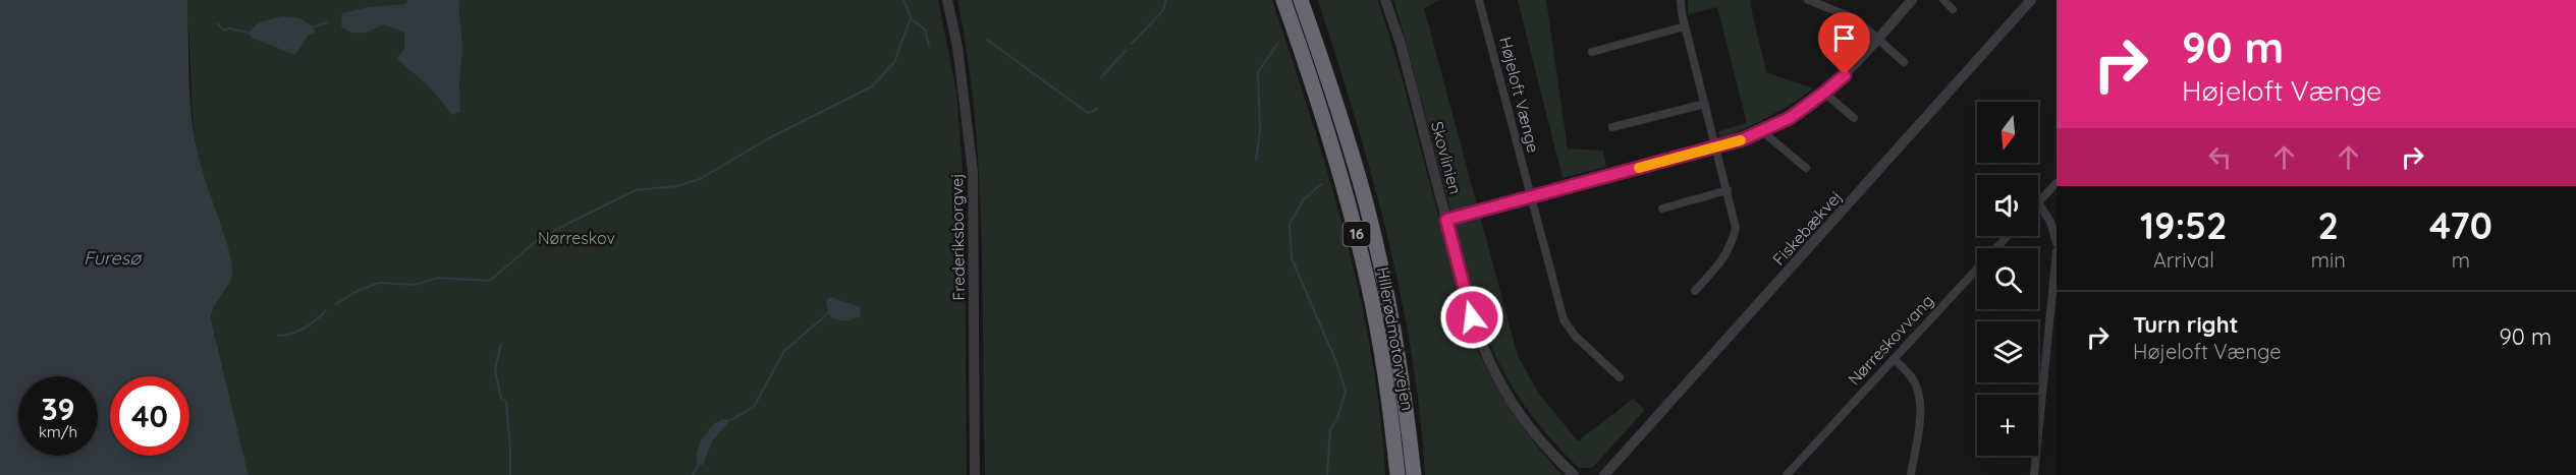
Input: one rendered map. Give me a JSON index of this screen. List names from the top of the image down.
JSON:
{
  "streets": {
    "highway": ["16", "Hillerødmotorvejen"],
    "street": [
      "Højeloft Vænge",
      "Skovlinien",
      "Fiskebækvej",
      "Frederiksborgvej",
      "Nørreskovvang"
    ]
  },
  "water": ["Furesø"],
  "parks": ["Nørreskov"],
  "north": "bottom",
  "page": {
    "turn": ["90 m", "Højeloft Vænge"],
    "map_buttons": "+",
    "eta": [
      "19:52",
      "Arrival",
      "2",
      "min",
      "470",
      "m"
    ],
    "list": [
      {
        "name": "Turn right",
        "note": "Højeloft Vænge",
        "value": "90 m"
      }
    ],
    "speed": "39 km/h",
    "limit": "40"
  }
}
